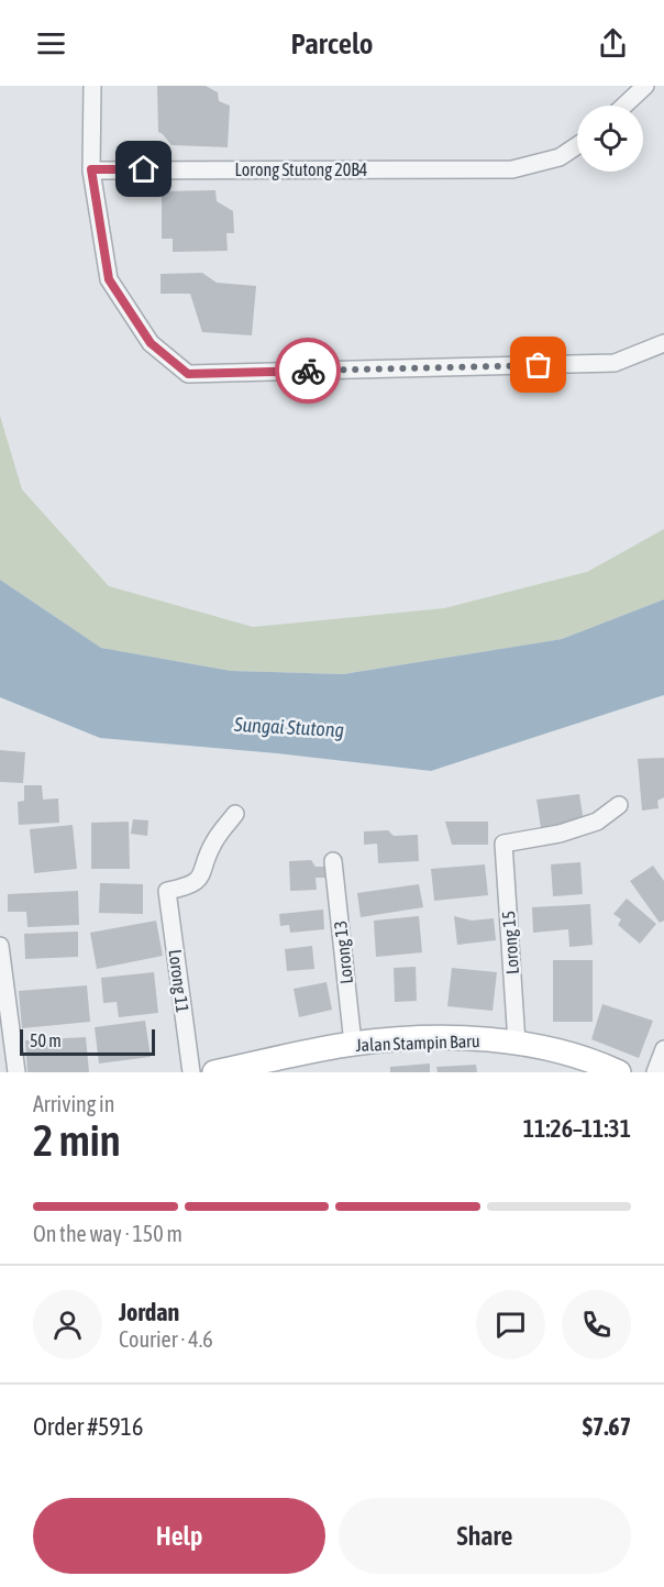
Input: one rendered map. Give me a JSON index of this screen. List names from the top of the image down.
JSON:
{
  "streets": {
    "street": [
      "Lorong Stutong 20B4",
      "Lorong 15",
      "Lorong 13",
      "Lorong 11",
      "Jalan Stampin Baru"
    ]
  },
  "crossings": [
    ["Lorong 15", "Jalan Stampin Baru"],
    ["Lorong 13", "Jalan Stampin Baru"]
  ],
  "water": ["Sungai Stutong"],
  "scale_bar": "50 m",
  "page": {
    "header": "Parcelo",
    "scale": "50 m",
    "heading": ["2 min", "Arriving in", "11:26–11:31"],
    "panel": [
      "Jordan",
      "Courier · 4.6",
      "Order #5916",
      "$7.67"
    ],
    "bar": "On the way · 150 m",
    "buttons": ["Help", "Share"]
  }
}
